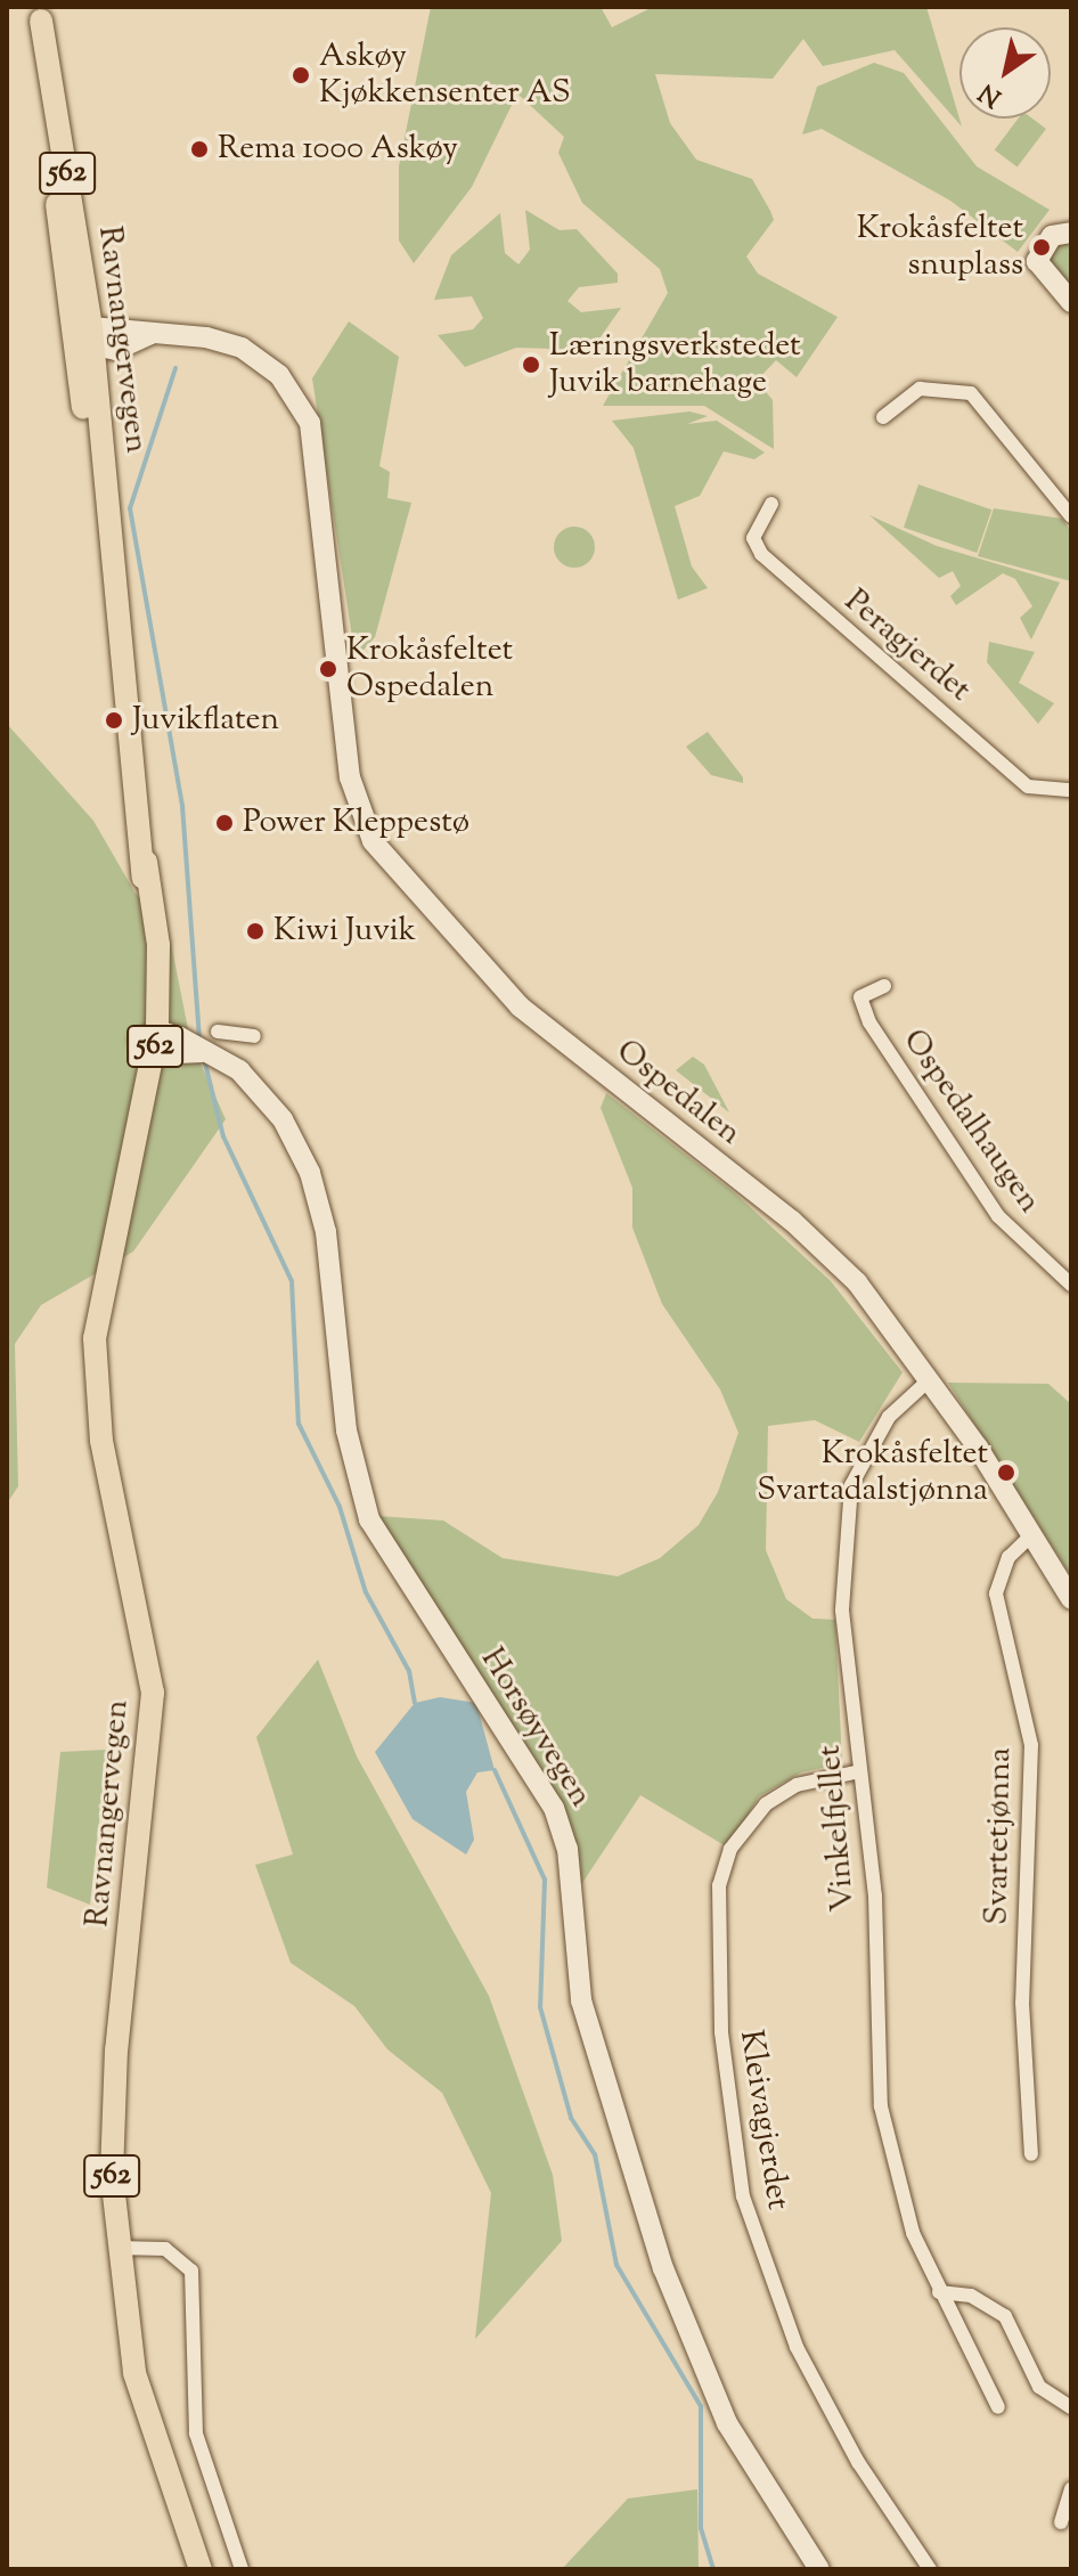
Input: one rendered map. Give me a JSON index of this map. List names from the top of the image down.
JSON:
{
  "streets": {
    "main road": ["562", "Ravnangervegen"],
    "street": [
      "Peragjerdet",
      "Ospedalen",
      "Ospedalhaugen",
      "Horsøyvegen",
      "Vinkelfjellet",
      "Svartetjønna",
      "Kleivagjerdet"
    ]
  },
  "crossings": [
    ["Ravnangervegen", "Ospedalen"],
    ["Ravnangervegen", "Horsøyvegen"],
    ["Ospedalen", "Vinkelfjellet"],
    ["Ospedalen", "Svartetjønna"],
    ["Vinkelfjellet", "Kleivagjerdet"]
  ],
  "places": [
    "Askøy Kjøkkensenter AS",
    "Rema 1000 Askøy",
    "Krokåsfeltet snuplass",
    "Læringsverkstedet Juvik barnehage",
    "Krokåsfeltet Ospedalen",
    "Juvikflaten",
    "Power Kleppestø",
    "Kiwi Juvik",
    "Krokåsfeltet Svartadalstjønna"
  ],
  "north": "bottom left"
}
